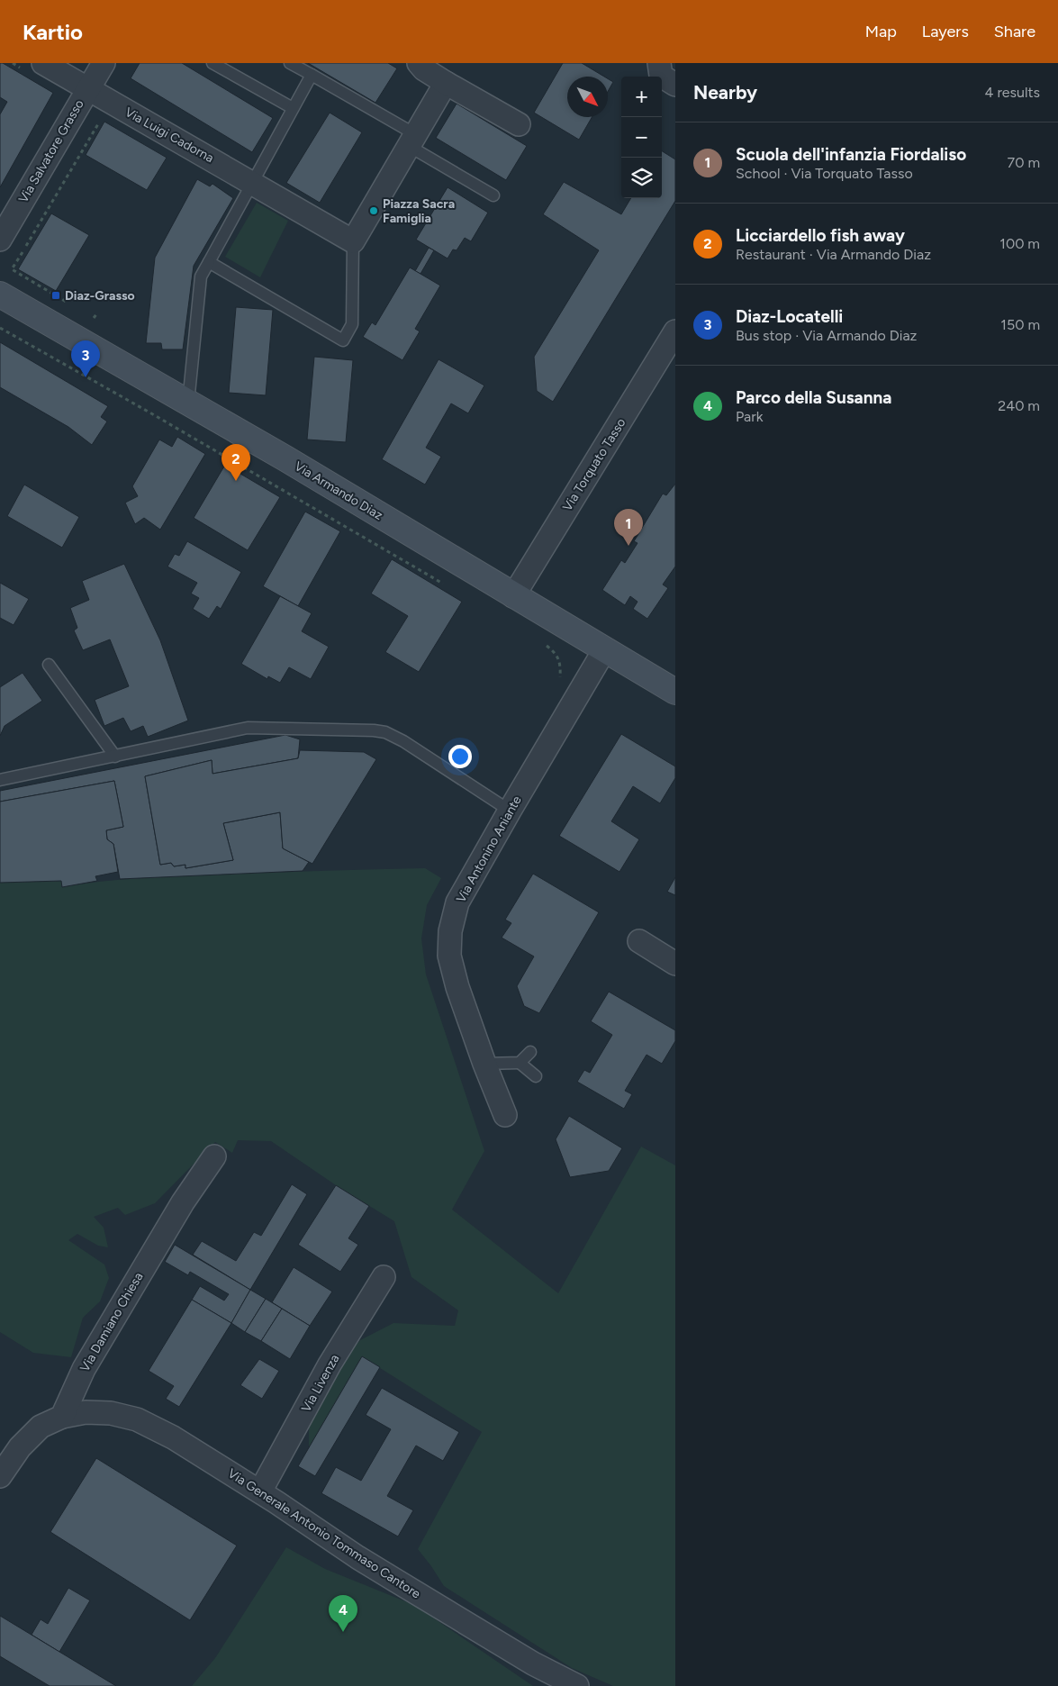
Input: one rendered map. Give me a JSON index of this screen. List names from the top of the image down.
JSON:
{
  "streets": {
    "main road": ["Via Armando Diaz"],
    "street": [
      "Via Luigi Cadorna",
      "Via Salvatore Grasso",
      "Via Torquato Tasso",
      "Via Antonino Aniante",
      "Via Damiano Chiesa",
      "Via Livenza",
      "Via Generale Antonio Tommaso Cantore"
    ]
  },
  "crossings": [
    ["Via Luigi Cadorna", "Via Salvatore Grasso"],
    ["Via Torquato Tasso", "Via Armando Diaz"],
    ["Via Armando Diaz", "Via Antonino Aniante"],
    ["Via Damiano Chiesa", "Via Generale Antonio Tommaso Cantore"],
    ["Via Livenza", "Via Generale Antonio Tommaso Cantore"]
  ],
  "places": {
    "other": ["Piazza Sacra Famiglia"],
    "transit": ["Diaz-Grasso"]
  },
  "north": "bottom right",
  "page": {
    "header": "Kartio",
    "nav": ["Map", "Layers", "Share"],
    "heading": ["Nearby", "4 results"],
    "map_buttons": ["+", "−"],
    "list": [
      {
        "mark": "1",
        "name": "Scuola dell'infanzia Fiordaliso",
        "note": "School · Via Torquato Tasso",
        "value": "70 m"
      },
      {
        "mark": "2",
        "name": "Licciardello fish away",
        "note": "Restaurant · Via Armando Diaz",
        "value": "100 m"
      },
      {
        "mark": "3",
        "name": "Diaz-Locatelli",
        "note": "Bus stop · Via Armando Diaz",
        "value": "150 m"
      },
      {
        "mark": "4",
        "name": "Parco della Susanna",
        "note": "Park",
        "value": "240 m"
      }
    ],
    "pins": [
      "3",
      "2",
      "1",
      "4"
    ]
  }
}
